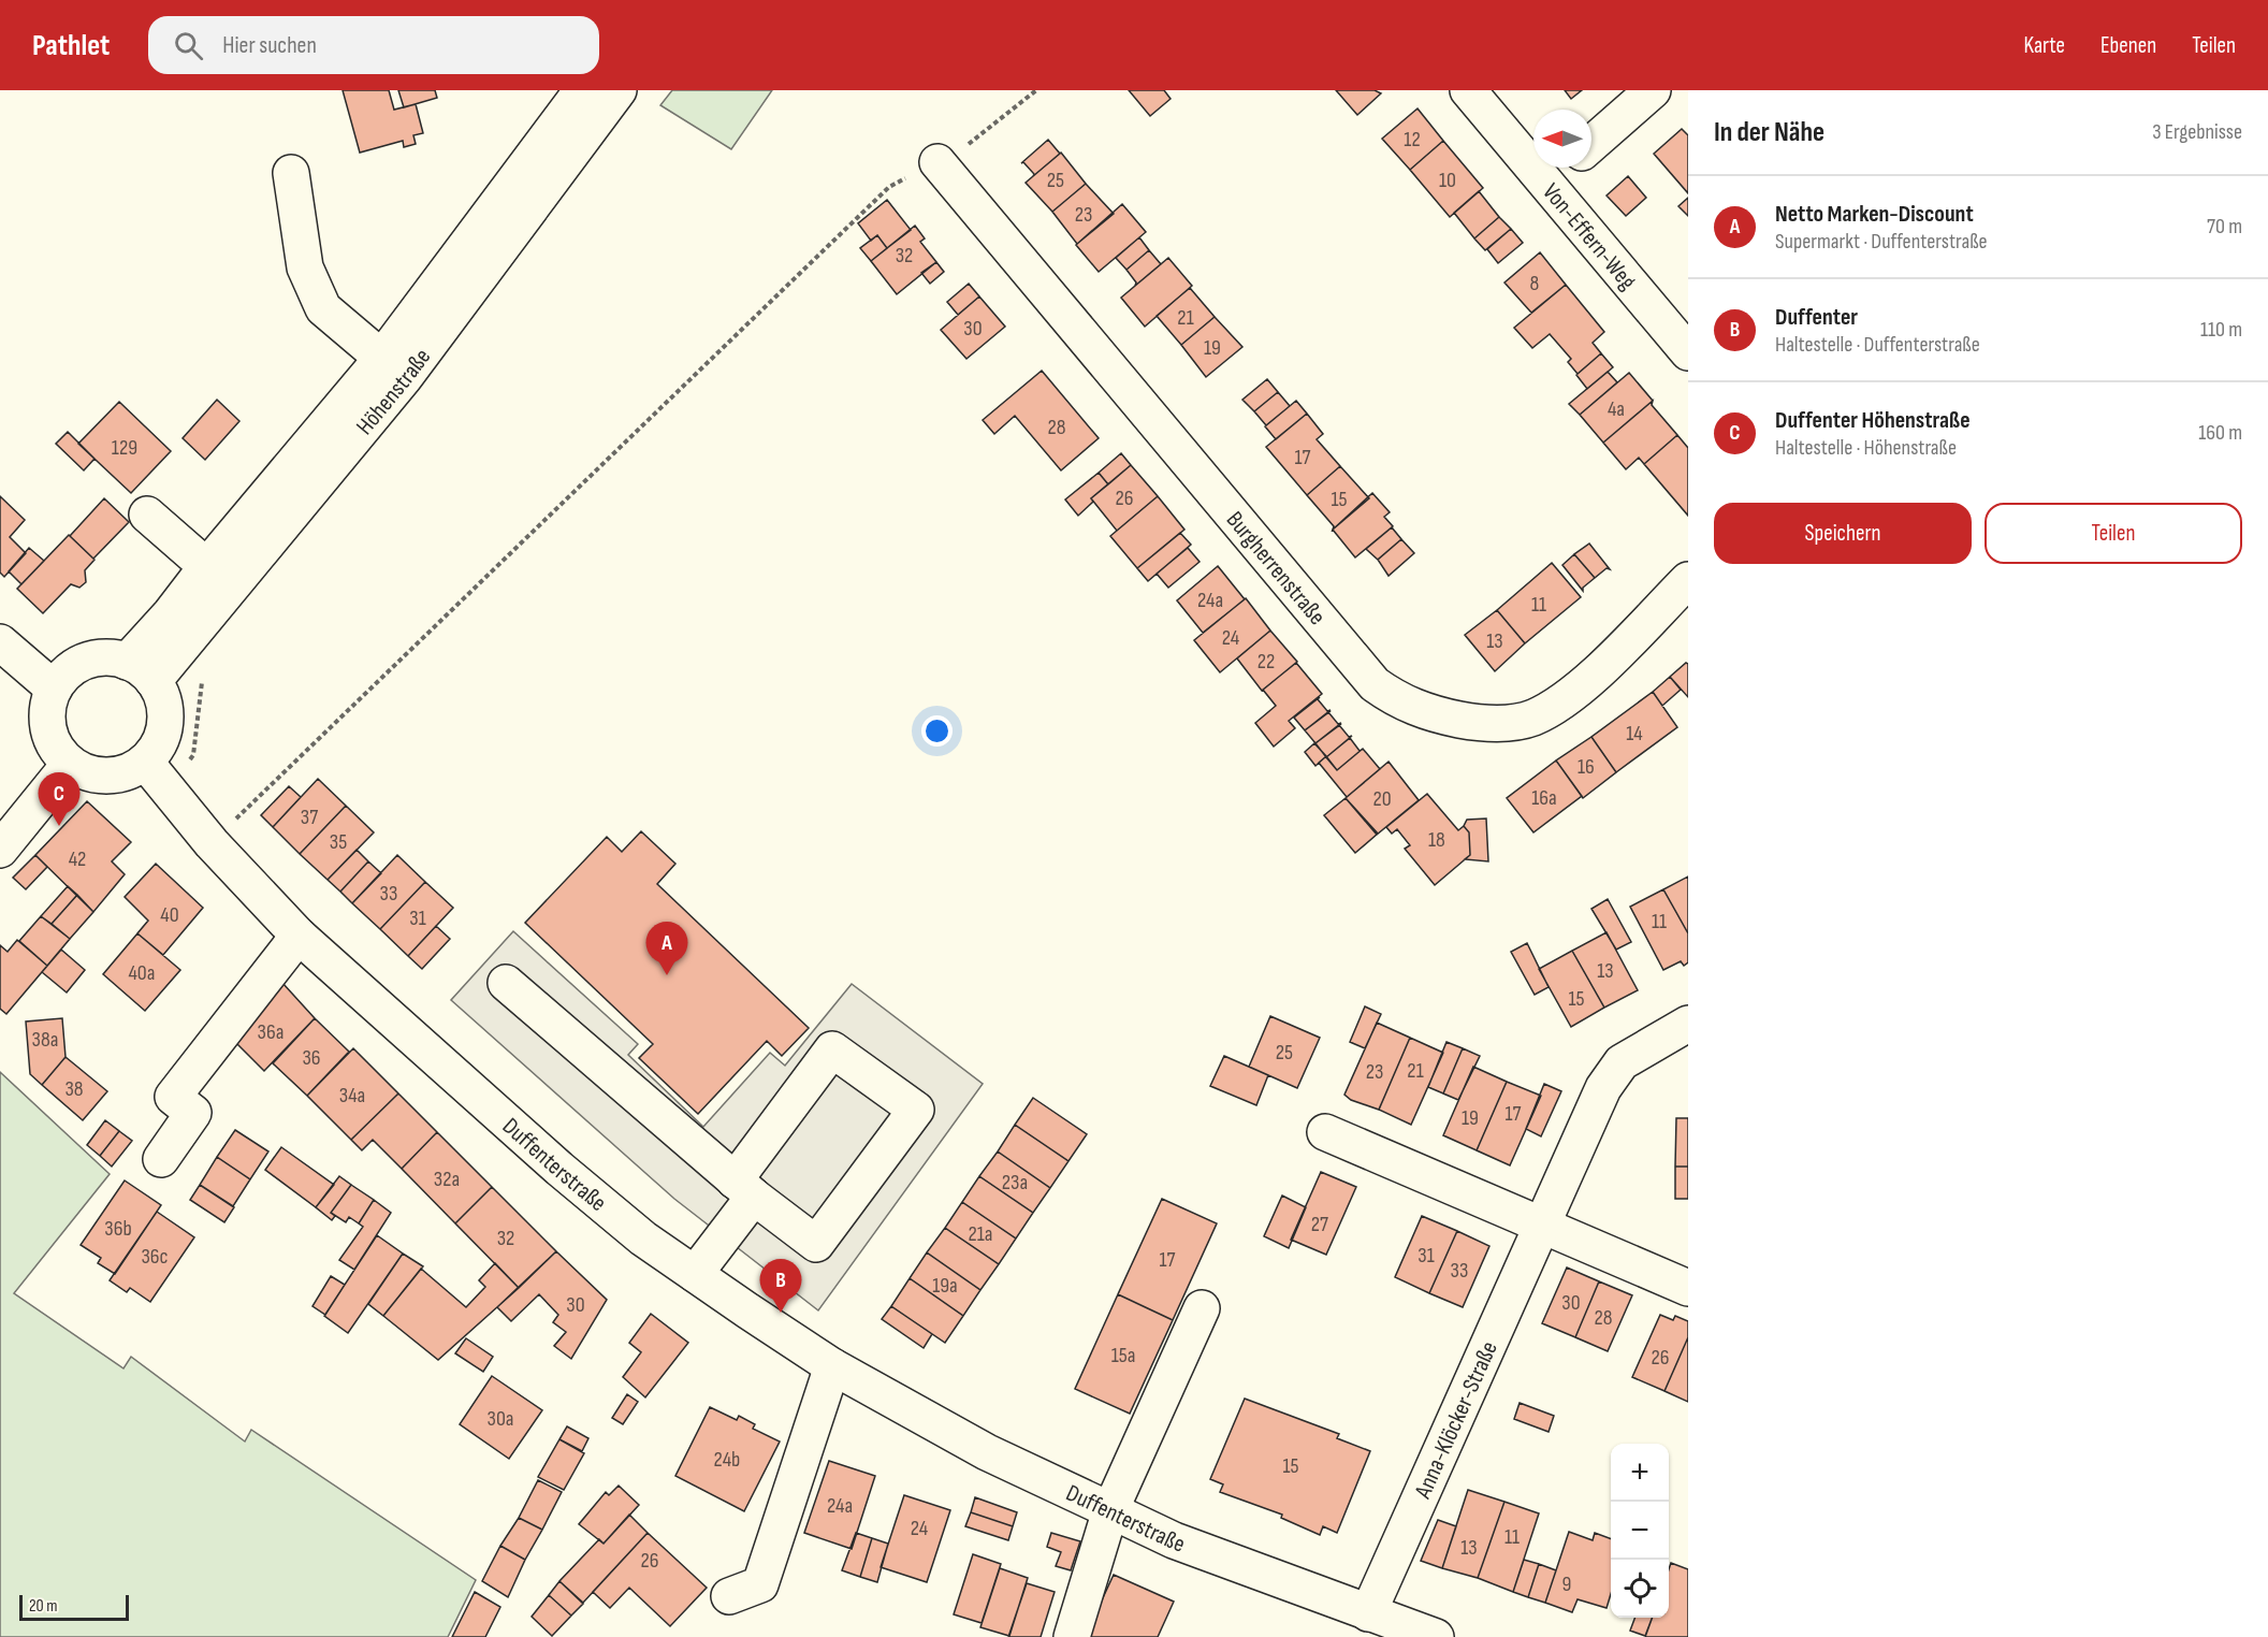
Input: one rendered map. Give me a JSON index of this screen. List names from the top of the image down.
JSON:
{
  "streets": {
    "street": [
      "Von-Effern-Weg",
      "Höhenstraße",
      "Burgherrenstraße",
      "Duffenterstraße",
      "Anna-Klöcker-Straße"
    ]
  },
  "crossings": [
    ["Höhenstraße", "Duffenterstraße"],
    ["Duffenterstraße", "Anna-Klöcker-Straße"]
  ],
  "house_numbers": [
    "12",
    "25",
    "10",
    "23",
    "32",
    "8",
    "21",
    "30",
    "19",
    "4a",
    "28",
    "129",
    "17",
    "26",
    "15",
    "24a",
    "11",
    "24",
    "13",
    "22",
    "14",
    "16",
    "16a",
    "20",
    "37",
    "18",
    "35",
    "42",
    "33",
    "40",
    "31",
    "11",
    "13",
    "40a",
    "15",
    "36a",
    "38a",
    "25",
    "36",
    "21",
    "23",
    "38",
    "34a",
    "17",
    "19",
    "32a",
    "23a",
    "27",
    "36b",
    "21a",
    "32",
    "31",
    "36c",
    "17",
    "33",
    "19a",
    "30",
    "30",
    "28",
    "15a",
    "26",
    "30a",
    "24b",
    "15",
    "24a",
    "24",
    "11",
    "13",
    "26",
    "9"
  ],
  "scale_bar": "20 m",
  "north": "left",
  "page": {
    "header": "Pathlet",
    "search": "Hier suchen",
    "nav": ["Karte", "Ebenen", "Teilen"],
    "heading": ["In der Nähe", "3 Ergebnisse"],
    "list": [
      {
        "mark": "A",
        "name": "Netto Marken-Discount",
        "note": "Supermarkt · Duffenterstraße",
        "value": "70 m"
      },
      {
        "mark": "B",
        "name": "Duffenter",
        "note": "Haltestelle · Duffenterstraße",
        "value": "110 m"
      },
      {
        "mark": "C",
        "name": "Duffenter Höhenstraße",
        "note": "Haltestelle · Höhenstraße",
        "value": "160 m"
      }
    ],
    "buttons": ["Speichern", "Teilen"],
    "pins": ["C", "A", "B"],
    "map_buttons": ["+", "−"],
    "scale": "20 m"
  }
}
